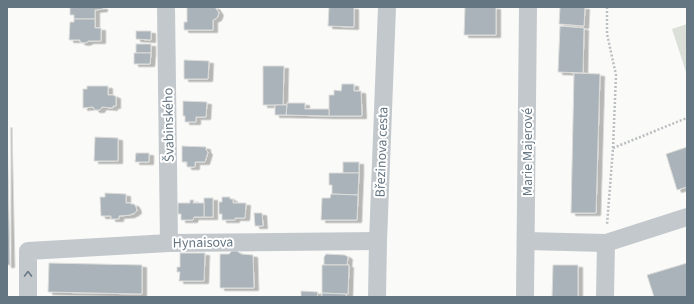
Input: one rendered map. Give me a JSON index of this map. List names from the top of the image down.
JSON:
{
  "streets": {
    "street": [
      "Švabinského",
      "Březinova cesta",
      "Marie Majerové",
      "Hynaisova"
    ]
  },
  "crossings": [
    ["Švabinského", "Hynaisova"],
    ["Březinova cesta", "Hynaisova"]
  ],
  "one_way": ["Hynaisova"]
}
